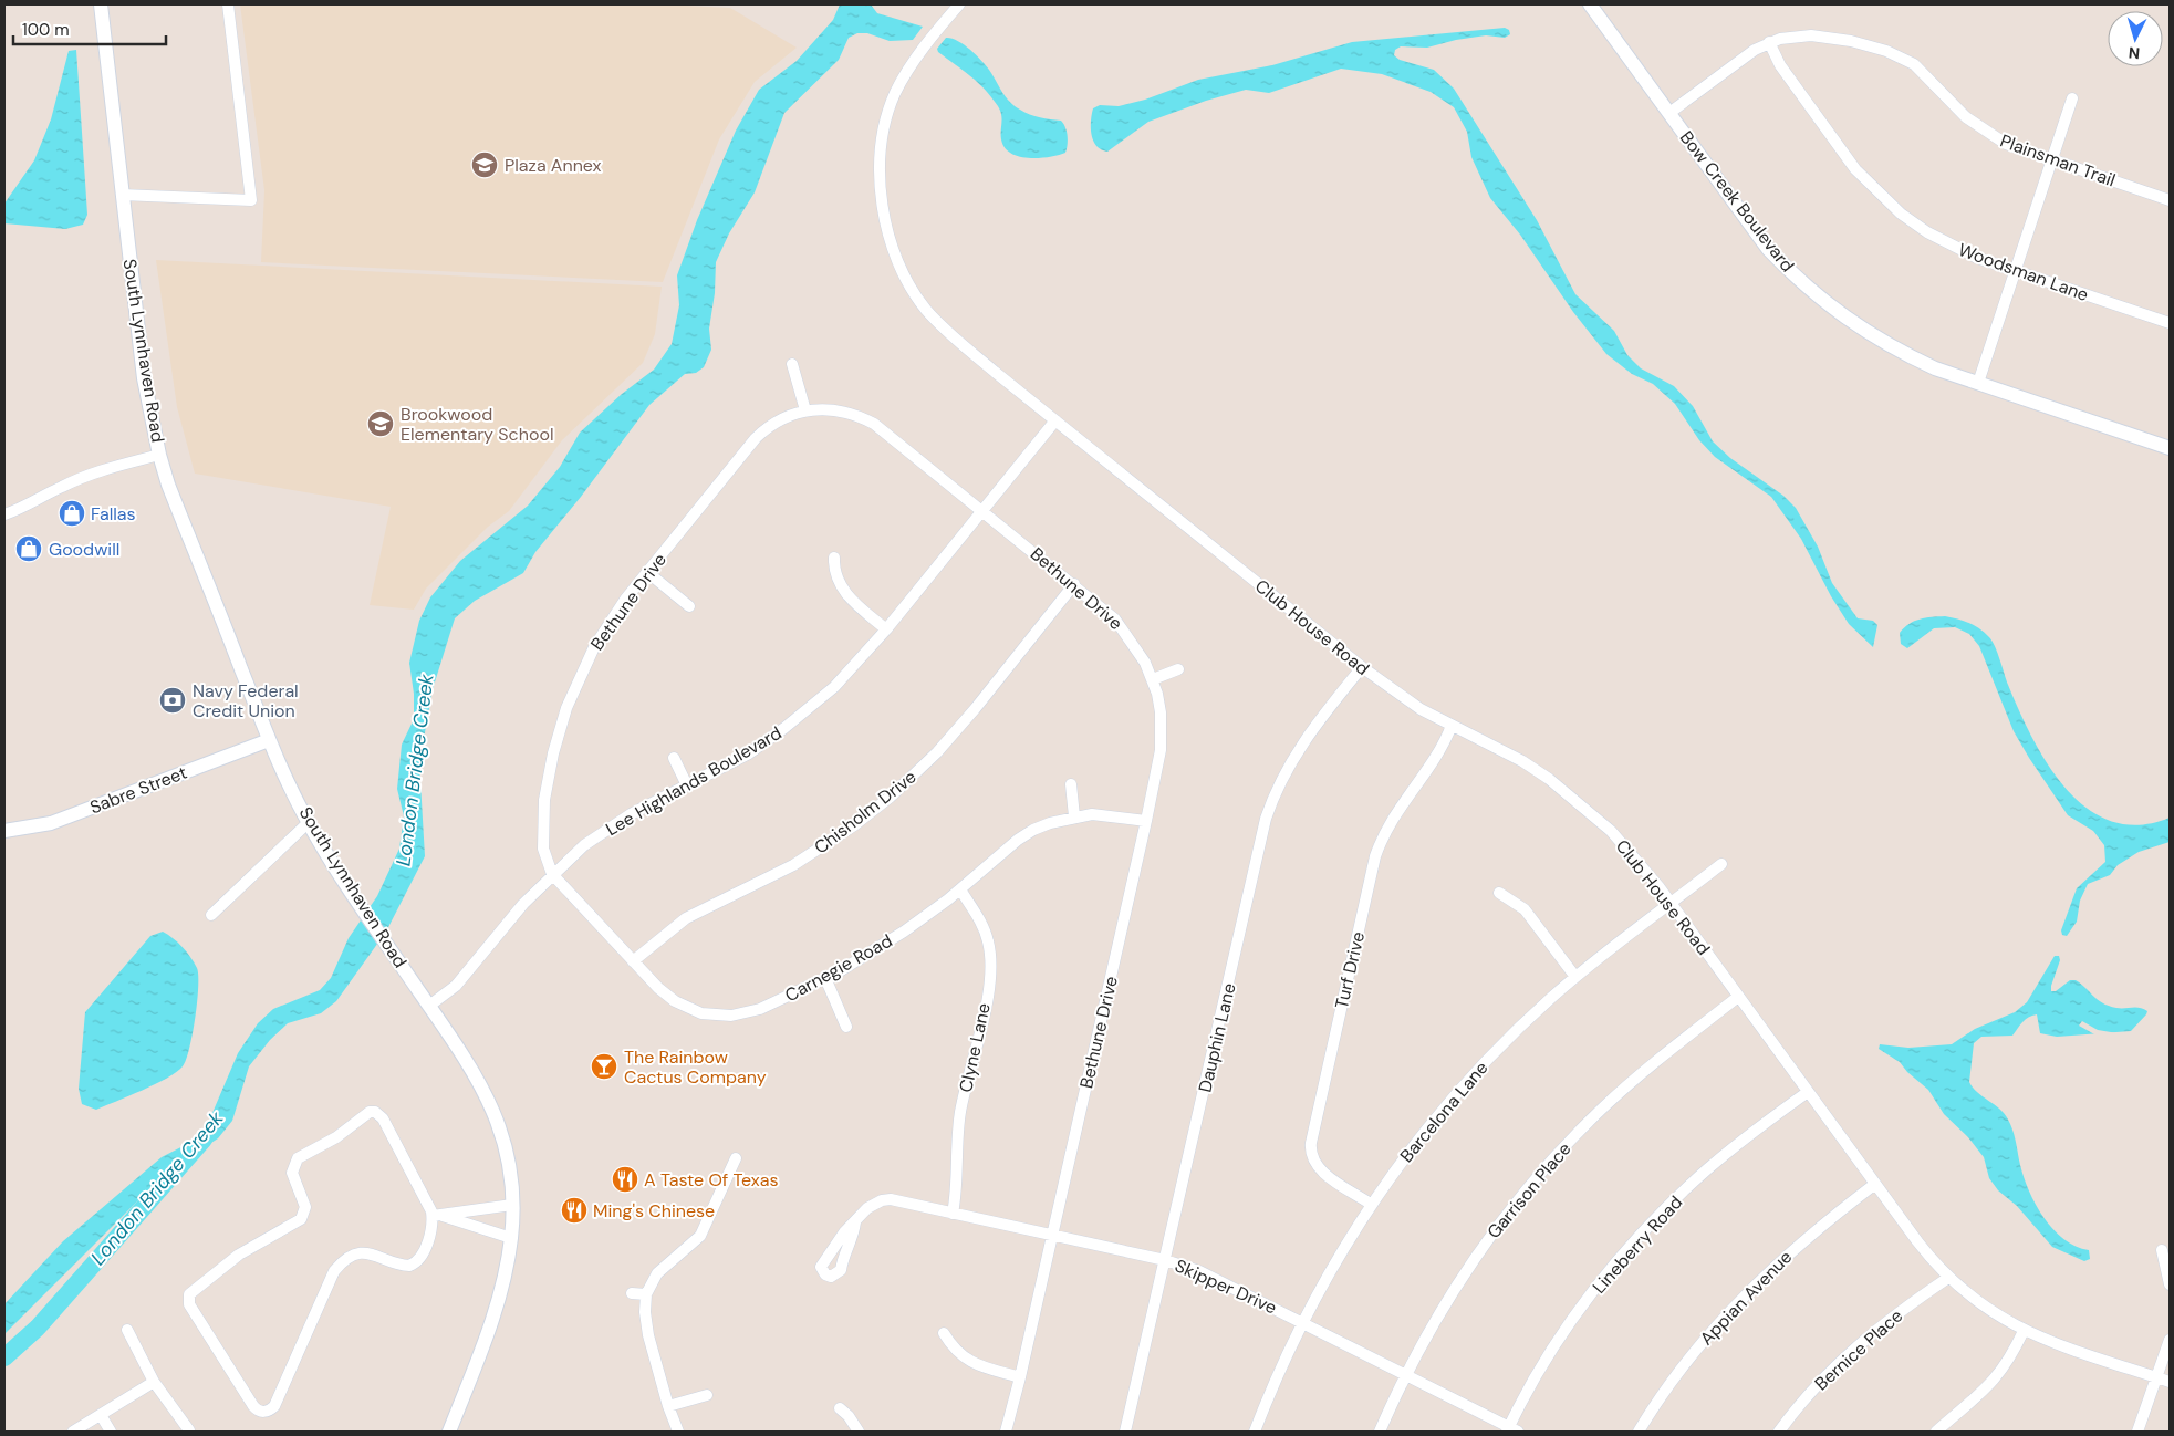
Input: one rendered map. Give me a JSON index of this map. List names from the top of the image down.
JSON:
{
  "streets": {
    "street": [
      "Plainsman Trail",
      "Bow Creek Boulevard",
      "Woodsman Lane",
      "South Lynnhaven Road",
      "Bethune Drive",
      "Club House Road",
      "Lee Highlands Boulevard",
      "Sabre Street",
      "Chisholm Drive",
      "Carnegie Road",
      "Turf Drive",
      "Dauphin Lane",
      "Clyne Lane",
      "Barcelona Lane",
      "Garrison Place",
      "Lineberry Road",
      "Skipper Drive",
      "Appian Avenue",
      "Bernice Place"
    ]
  },
  "crossings": [
    ["Plainsman Trail", "Bow Creek Boulevard"],
    ["Plainsman Trail", "Woodsman Lane"],
    ["South Lynnhaven Road", "Lee Highlands Boulevard"],
    ["South Lynnhaven Road", "Sabre Street"],
    ["Bethune Drive", "Lee Highlands Boulevard"],
    ["Bethune Drive", "Chisholm Drive"],
    ["Bethune Drive", "Carnegie Road"],
    ["Bethune Drive", "Skipper Drive"],
    ["Club House Road", "Lee Highlands Boulevard"],
    ["Club House Road", "Turf Drive"],
    ["Club House Road", "Dauphin Lane"],
    ["Club House Road", "Barcelona Lane"],
    ["Club House Road", "Garrison Place"],
    ["Club House Road", "Lineberry Road"],
    ["Club House Road", "Appian Avenue"],
    ["Club House Road", "Bernice Place"],
    ["Lee Highlands Boulevard", "Carnegie Road"],
    ["Chisholm Drive", "Carnegie Road"],
    ["Carnegie Road", "Clyne Lane"],
    ["Turf Drive", "Barcelona Lane"],
    ["Dauphin Lane", "Skipper Drive"],
    ["Clyne Lane", "Skipper Drive"],
    ["Barcelona Lane", "Skipper Drive"],
    ["Garrison Place", "Skipper Drive"],
    ["Lineberry Road", "Skipper Drive"]
  ],
  "water": ["London Bridge Creek"],
  "places": {
    "school or university": ["Plaza Annex", "Brookwood Elementary School"],
    "shop": ["Fallas", "Goodwill"],
    "bank": ["Navy Federal Credit Union"],
    "bar": ["The Rainbow Cactus Company"],
    "restaurant": ["A Taste Of Texas", "Ming's Chinese"]
  },
  "scale_bar": "100 m",
  "north": "bottom"
}
